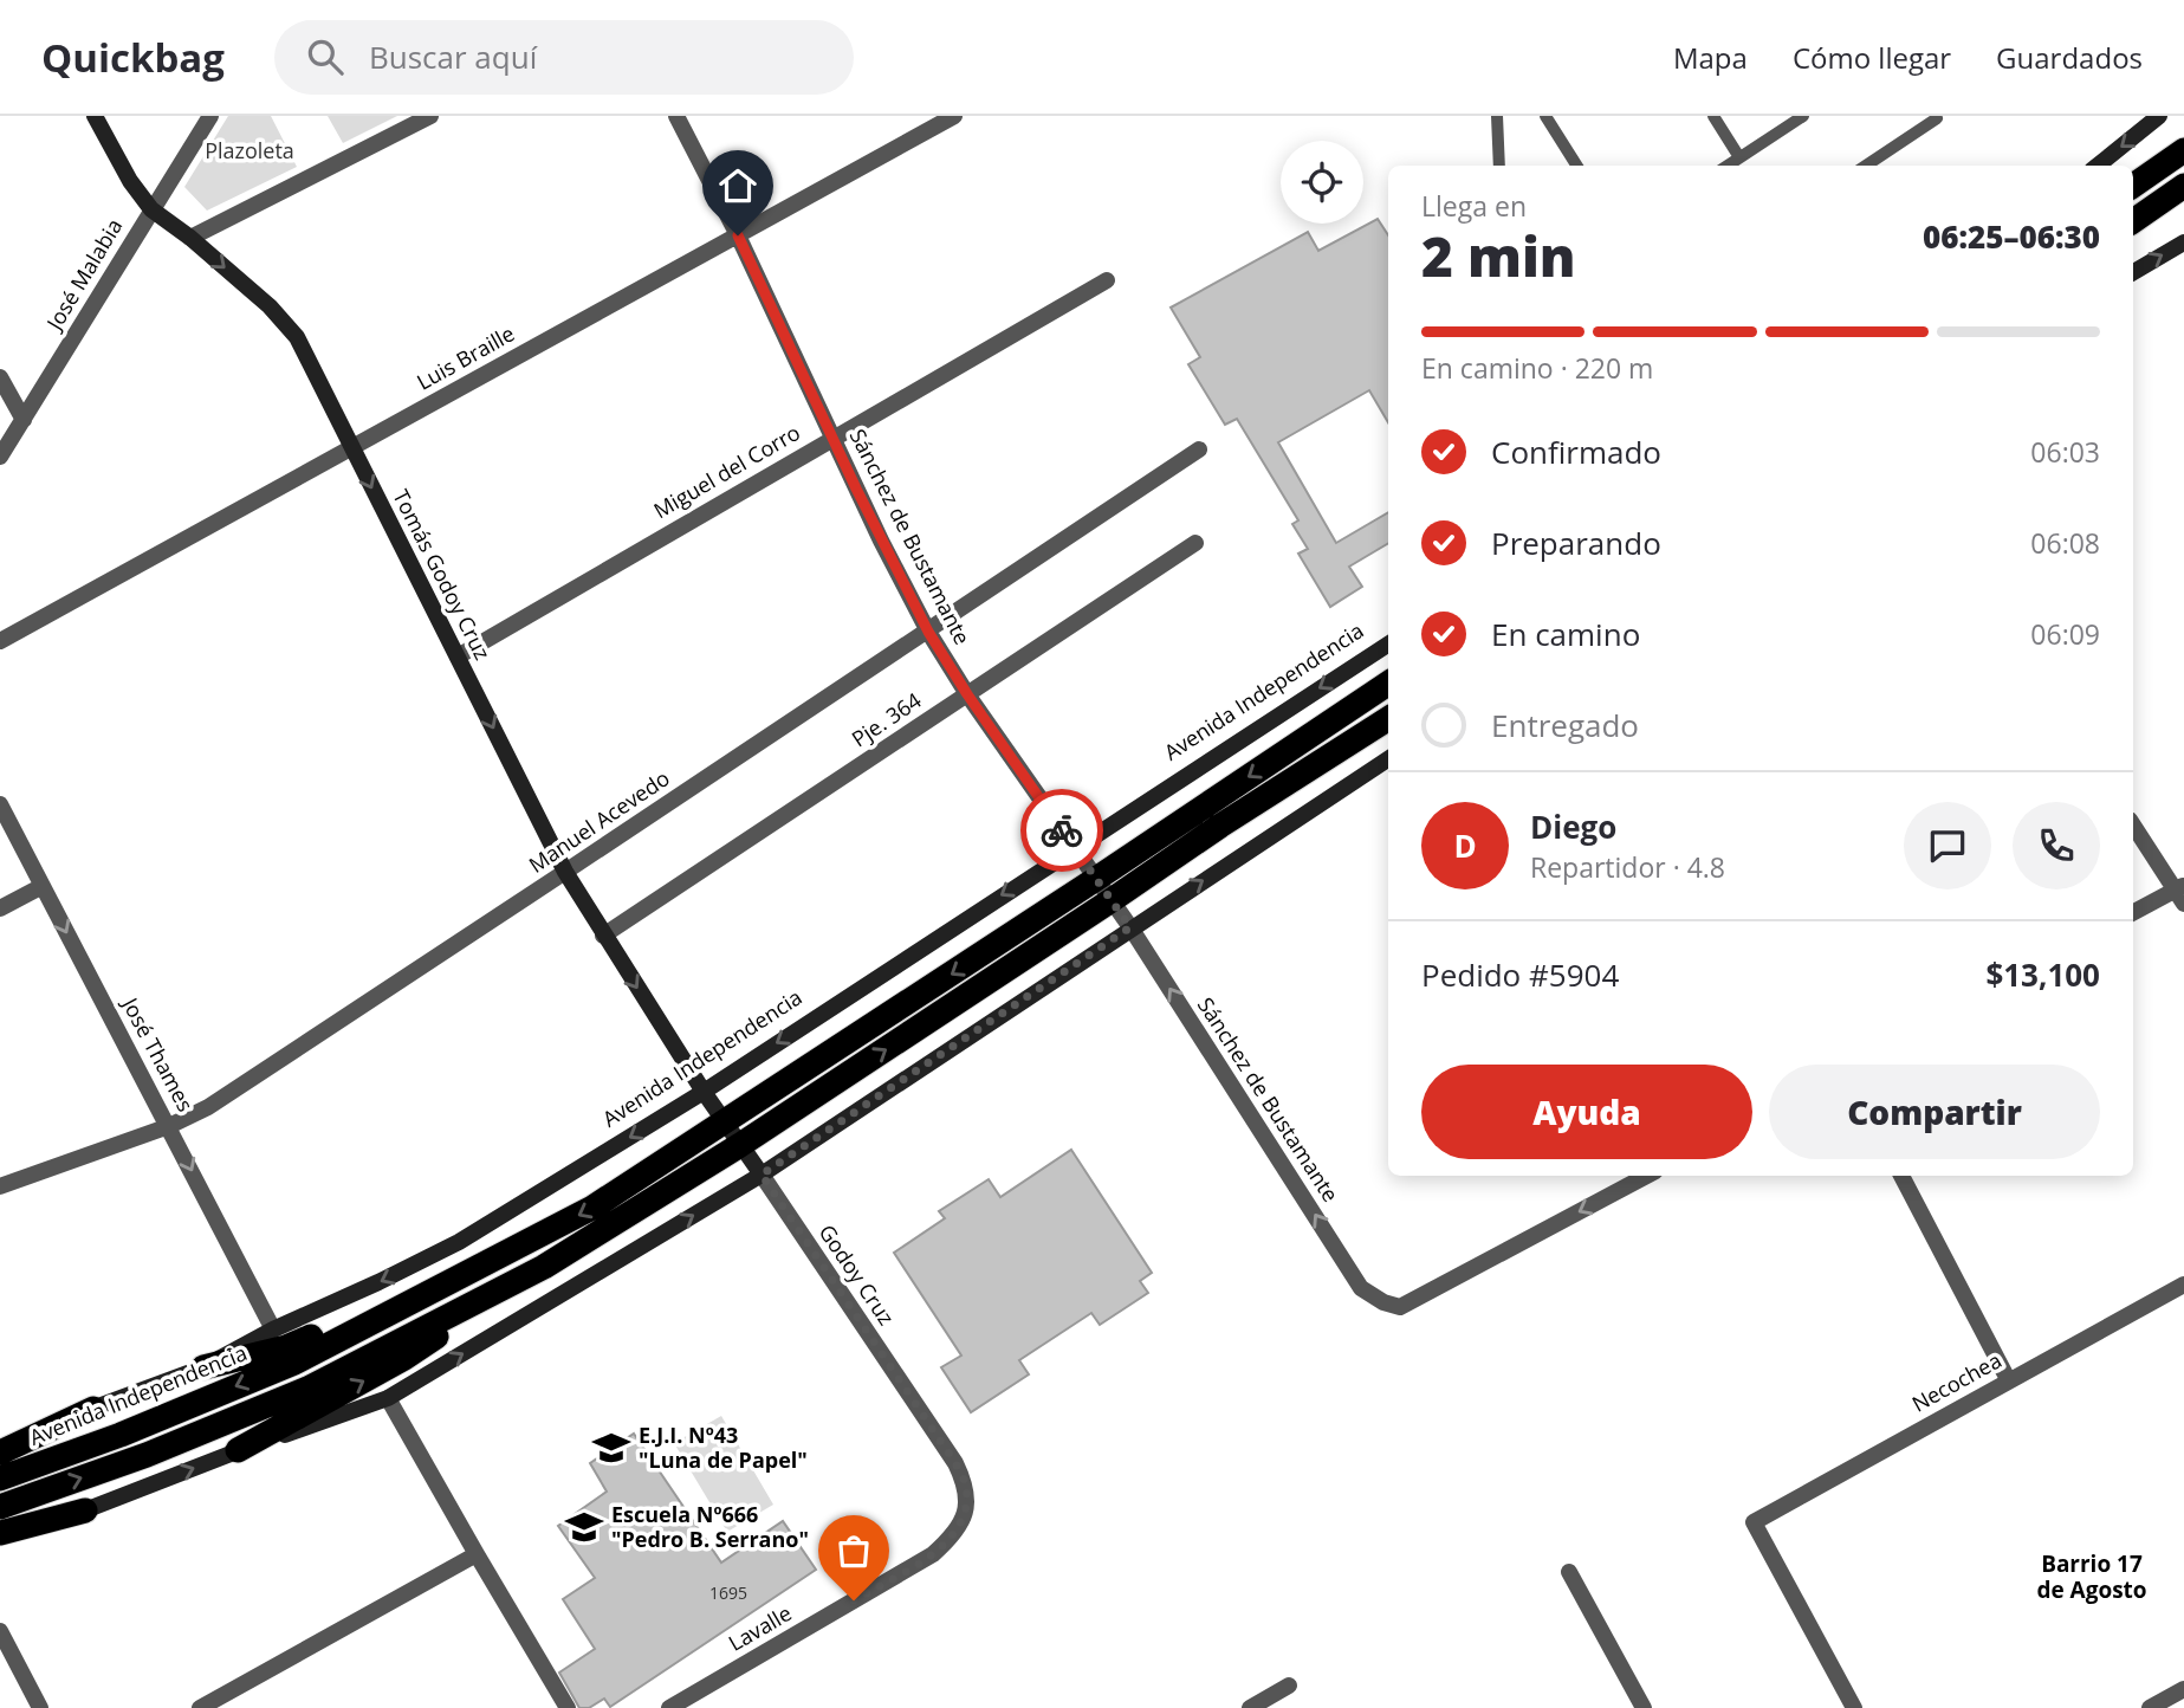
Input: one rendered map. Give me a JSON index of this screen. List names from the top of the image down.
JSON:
{
  "streets": {
    "highway": ["Avenida Independencia"],
    "main road": ["Tomás Godoy Cruz", "Godoy Cruz"],
    "street": [
      "José Malabia",
      "Luis Braille",
      "Miguel del Corro",
      "Sánchez de Bustamante",
      "Pje. 364",
      "Manuel Acevedo",
      "José Thames",
      "Necochea",
      "Lavalle"
    ]
  },
  "crossings": [
    ["José Malabia", "Tomás Godoy Cruz"],
    ["Luis Braille", "Sánchez de Bustamante"],
    ["Luis Braille", "Tomás Godoy Cruz"],
    ["Miguel del Corro", "Sánchez de Bustamante"],
    ["Miguel del Corro", "Tomás Godoy Cruz"],
    ["Sánchez de Bustamante", "Avenida Independencia"],
    ["Sánchez de Bustamante", "Pje. 364"],
    ["Sánchez de Bustamante", "Manuel Acevedo"],
    ["Tomás Godoy Cruz", "Avenida Independencia"],
    ["Tomás Godoy Cruz", "Pje. 364"],
    ["Tomás Godoy Cruz", "Manuel Acevedo"],
    ["Tomás Godoy Cruz", "Godoy Cruz"],
    ["Avenida Independencia", "José Thames"],
    ["Avenida Independencia", "Godoy Cruz"],
    ["Manuel Acevedo", "José Thames"],
    ["Godoy Cruz", "Lavalle"]
  ],
  "one_way": ["Tomás Godoy Cruz", "José Thames"],
  "districts": ["Barrio 17 de Agosto"],
  "parks": ["Plazoleta"],
  "places": {
    "school or university": ["E.J.I. Nº43 \"Luna de Papel\"", "Escuela Nº666 \"Pedro B. Serrano\""]
  },
  "house_numbers": ["1695"],
  "page": {
    "header": "Quickbag",
    "search": "Buscar aquí",
    "nav": ["Mapa", "Cómo llegar", "Guardados"],
    "heading": ["2 min", "Llega en", "06:25–06:30"],
    "panel": [
      "Diego",
      "Repartidor · 4.8",
      "Pedido #5904",
      "$13,100"
    ],
    "bar": "En camino · 220 m",
    "list": [
      ["Confirmado", "06:03"],
      ["Preparando", "06:08"],
      ["En camino", "06:09"],
      "Entregado"
    ],
    "round": "D",
    "buttons": ["Ayuda", "Compartir"]
  }
}
